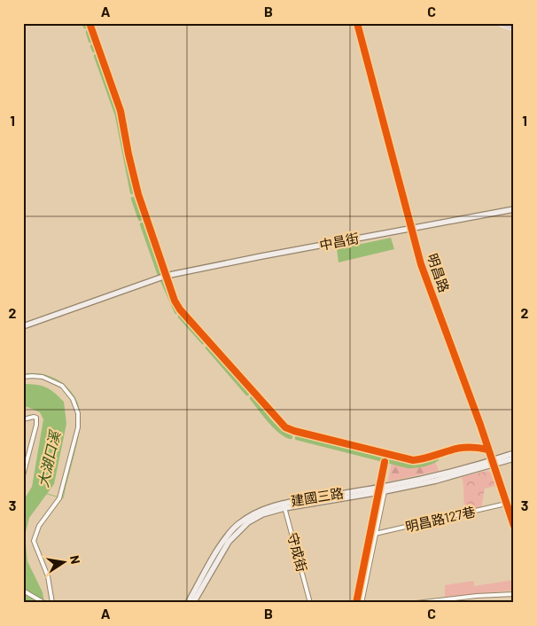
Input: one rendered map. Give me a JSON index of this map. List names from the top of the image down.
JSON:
{
  "streets": {
    "street": [
      "中昌街",
      "明昌路",
      "建國三路",
      "明昌路127巷",
      "守成街"
    ]
  },
  "crossings": [
    ["中昌街", "明昌路"],
    ["明昌路", "建國三路"],
    ["明昌路", "明昌路127巷"],
    ["建國三路", "守成街"]
  ],
  "water": ["大湖口溪"],
  "north": "right",
  "grid": {
    "columns": ["A", "B", "C"],
    "rows": ["1", "2", "3"]
  }
}
